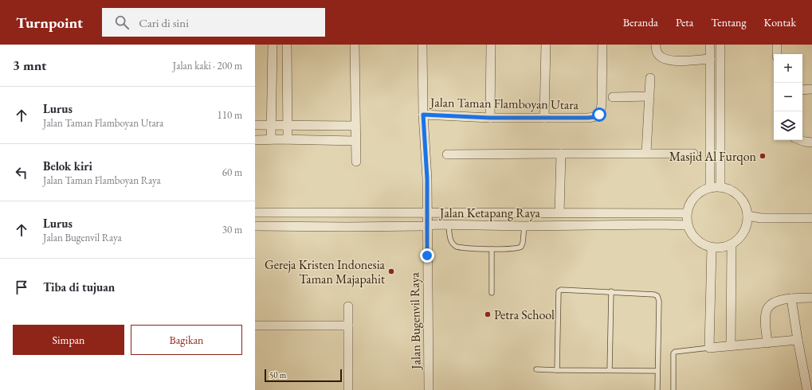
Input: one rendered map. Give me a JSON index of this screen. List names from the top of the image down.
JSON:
{
  "streets": {
    "street": ["Jalan Taman Flamboyan Utara", "Jalan Ketapang Raya", "Jalan Bugenvil Raya"]
  },
  "crossings": [
    ["Jalan Taman Flamboyan Utara", "Jalan Bugenvil Raya"],
    ["Jalan Ketapang Raya", "Jalan Bugenvil Raya"]
  ],
  "places": ["Masjid Al Furqon", "Gereja Kristen Indonesia Taman Majapahit", "Petra School"],
  "scale_bar": "50 m",
  "page": {
    "header": "Turnpoint",
    "search": "Cari di sini",
    "nav": [
      "Beranda",
      "Peta",
      "Tentang",
      "Kontak"
    ],
    "heading": ["3 mnt", "Jalan kaki · 200 m"],
    "map_buttons": ["+", "−"],
    "list": [
      ["Lurus", "Jalan Taman Flamboyan Utara", "110 m"],
      ["Belok kiri", "Jalan Taman Flamboyan Raya", "60 m"],
      ["Lurus", "Jalan Bugenvil Raya", "30 m"],
      "Tiba di tujuan"
    ],
    "buttons": ["Simpan", "Bagikan"],
    "scale": "50 m"
  }
}
